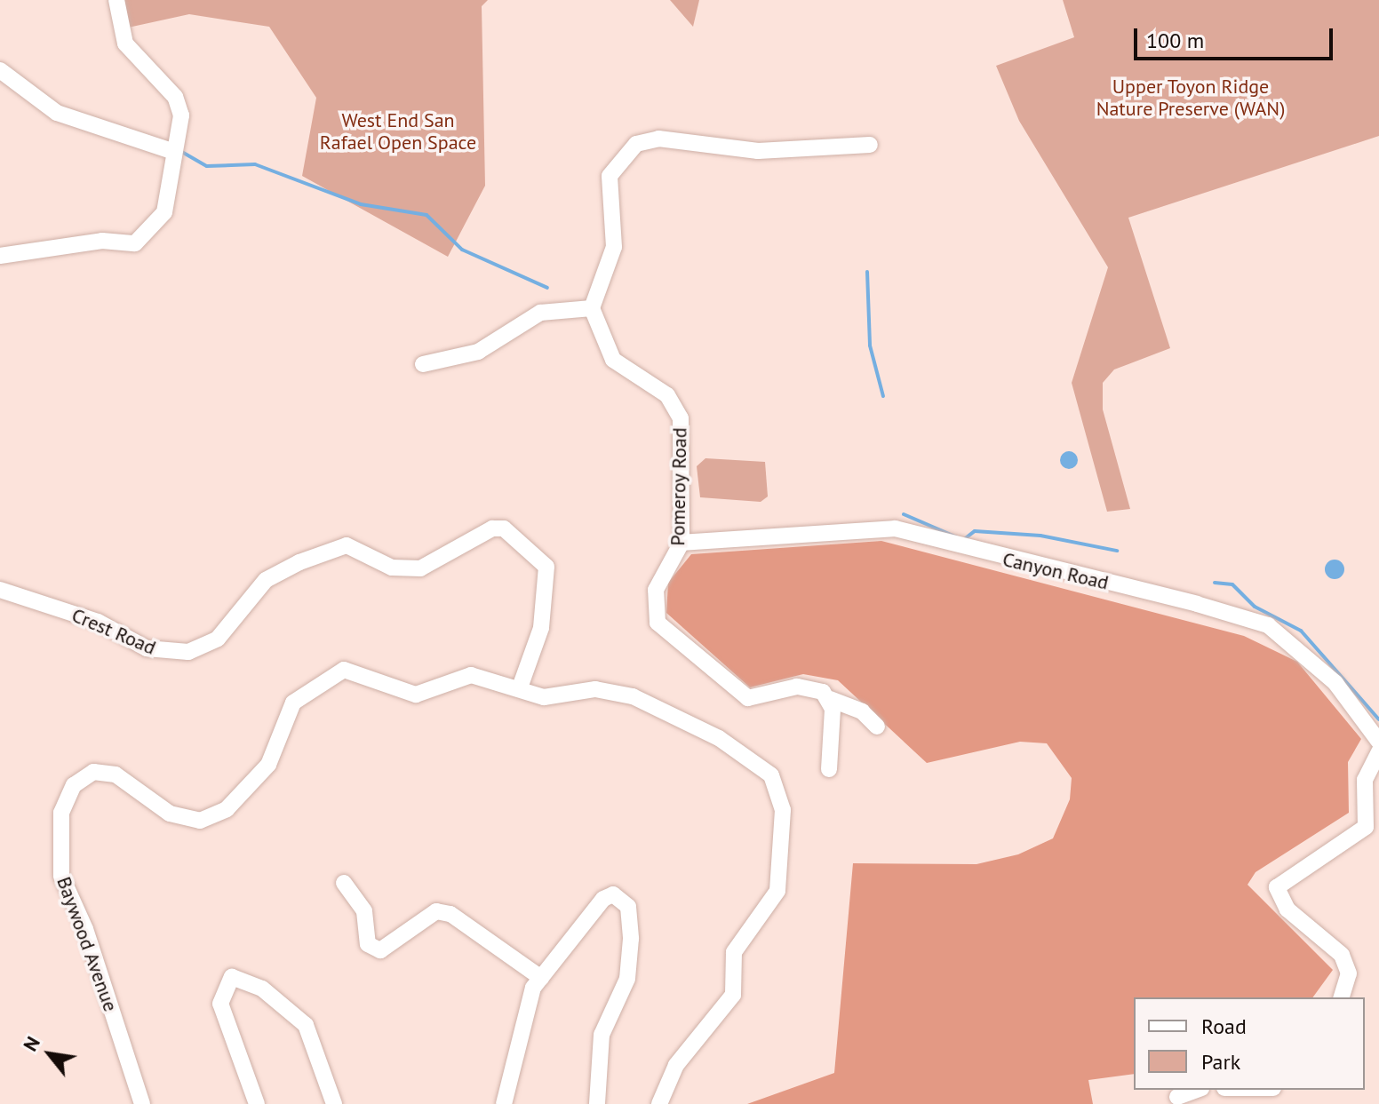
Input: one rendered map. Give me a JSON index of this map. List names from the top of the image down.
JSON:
{
  "streets": {
    "street": [
      "Pomeroy Road",
      "Canyon Road",
      "Crest Road",
      "Baywood Avenue"
    ]
  },
  "crossings": [
    ["Pomeroy Road", "Canyon Road"],
    ["Crest Road", "Baywood Avenue"]
  ],
  "parks": ["Upper Toyon Ridge Nature Preserve (WAN)", "West End San Rafael Open Space"],
  "legend": ["Road", "Park"],
  "scale_bar": "100 m",
  "north": "top left"
}
